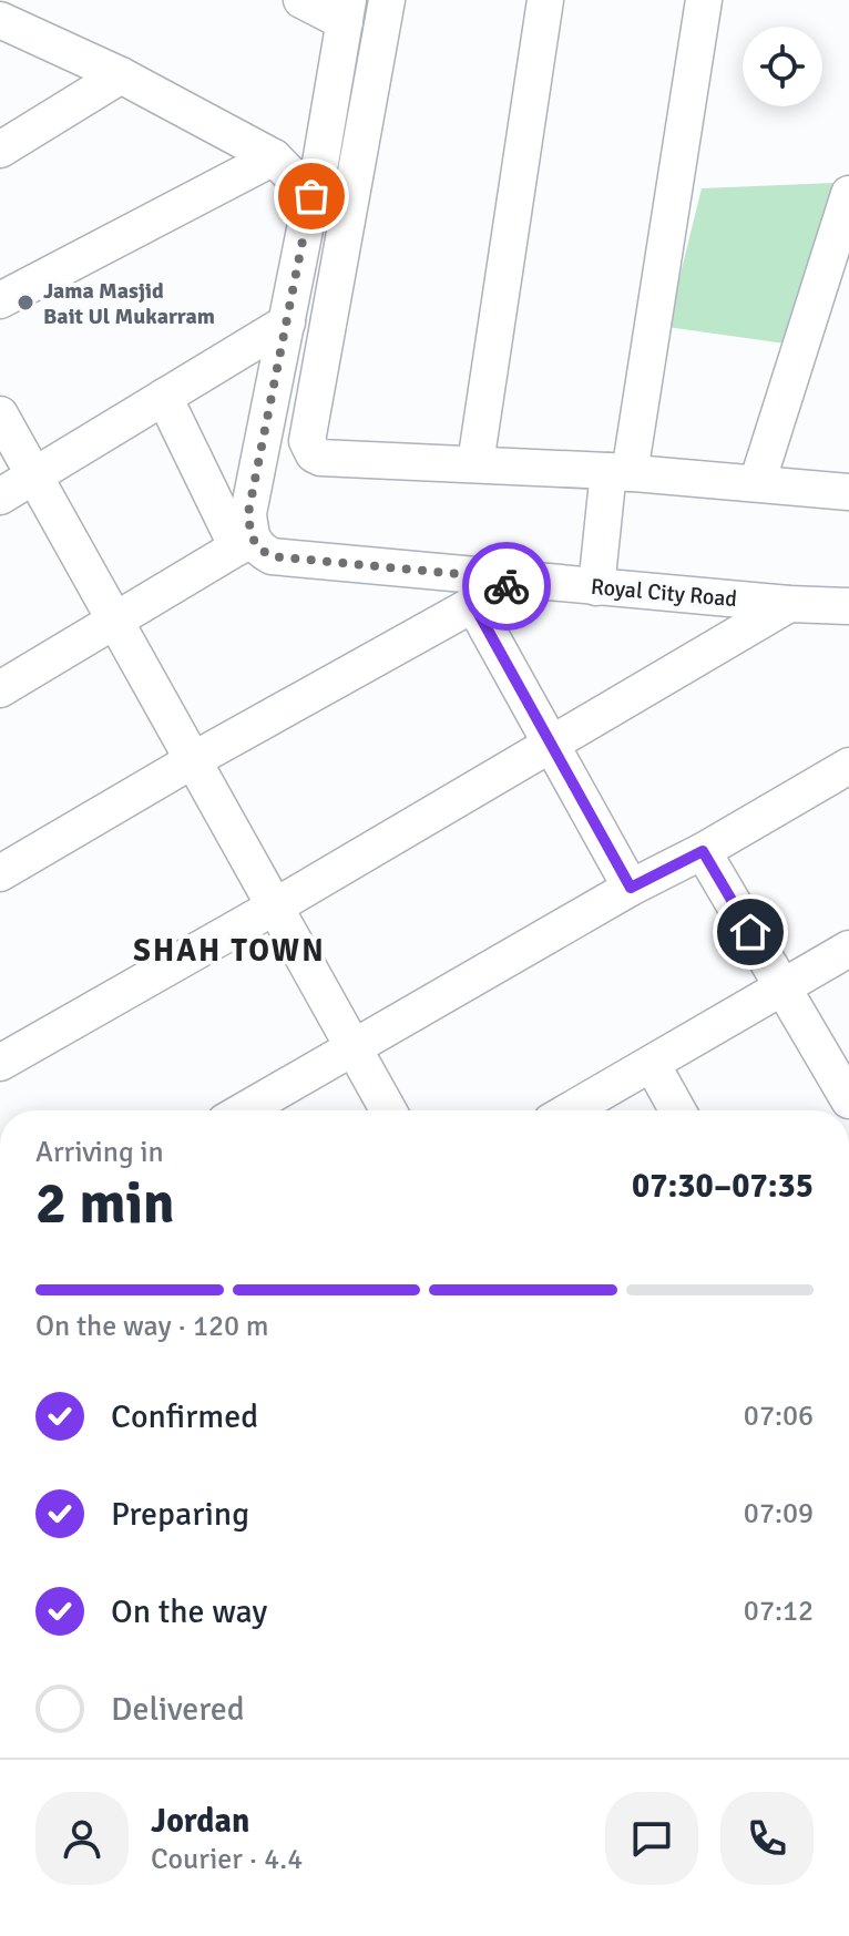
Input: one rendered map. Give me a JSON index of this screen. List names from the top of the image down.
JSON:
{
  "streets": {
    "street": ["Royal City Road"]
  },
  "districts": ["SHAH TOWN"],
  "places": ["Jama Masjid Bait Ul Mukarram"],
  "page": {
    "heading": ["2 min", "Arriving in", "07:30–07:35"],
    "panel": ["Jordan", "Courier · 4.4"],
    "bar": "On the way · 120 m",
    "list": [
      ["Confirmed", "07:06"],
      ["Preparing", "07:09"],
      ["On the way", "07:12"],
      "Delivered"
    ]
  }
}
